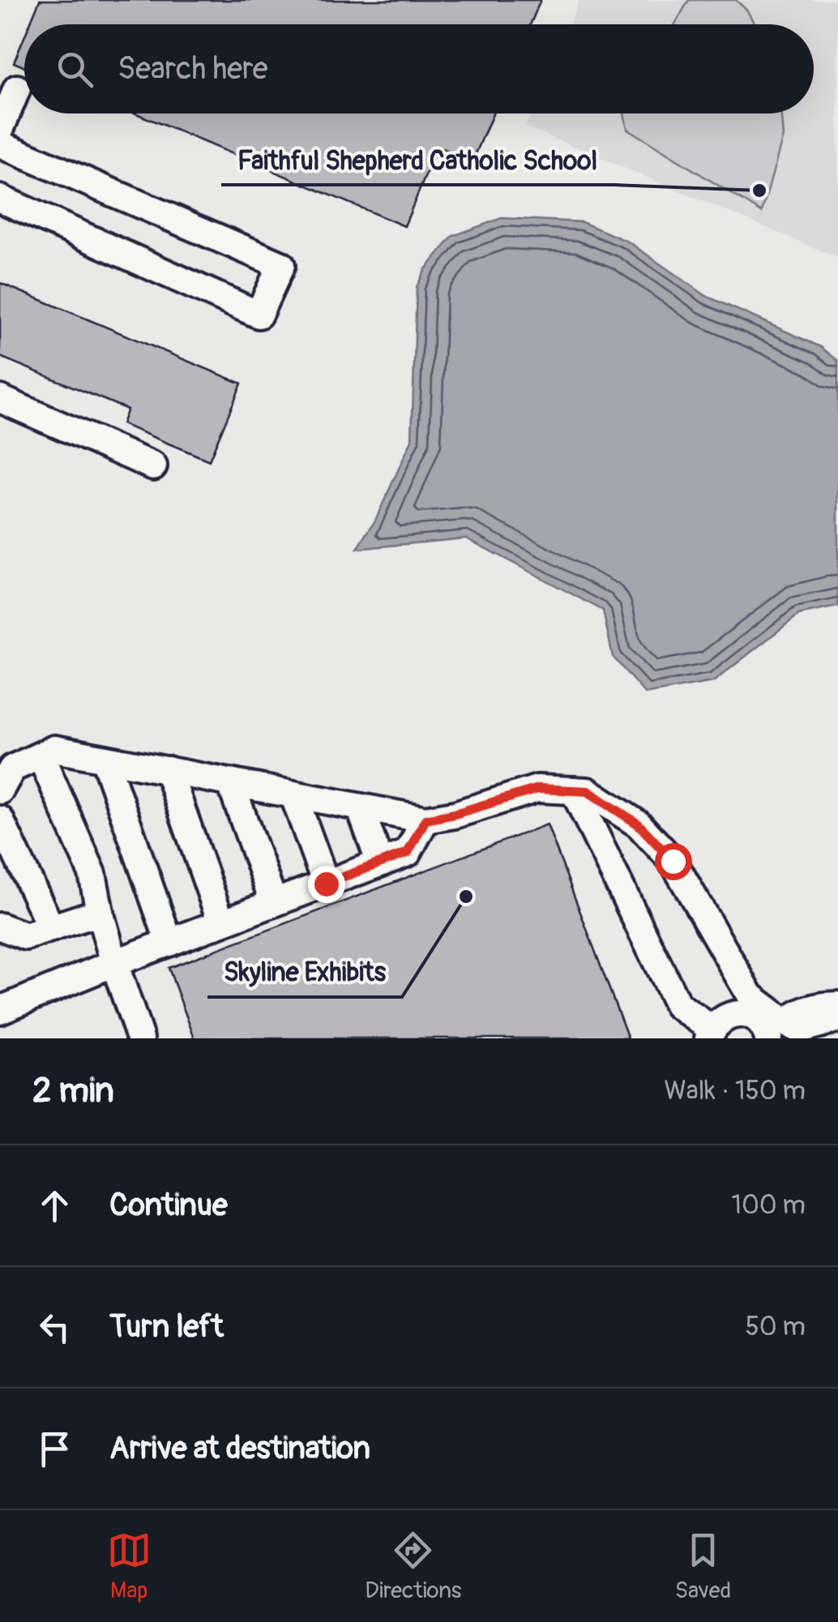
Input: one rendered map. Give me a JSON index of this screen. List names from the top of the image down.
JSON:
{
  "places": ["Faithful Shepherd Catholic School", "Skyline Exhibits"],
  "page": {
    "search": "Search here",
    "heading": ["2 min", "Walk · 150 m"],
    "list": [
      ["Continue", "100 m"],
      ["Turn left", "50 m"],
      "Arrive at destination"
    ],
    "nav": ["Map", "Directions", "Saved"]
  }
}
